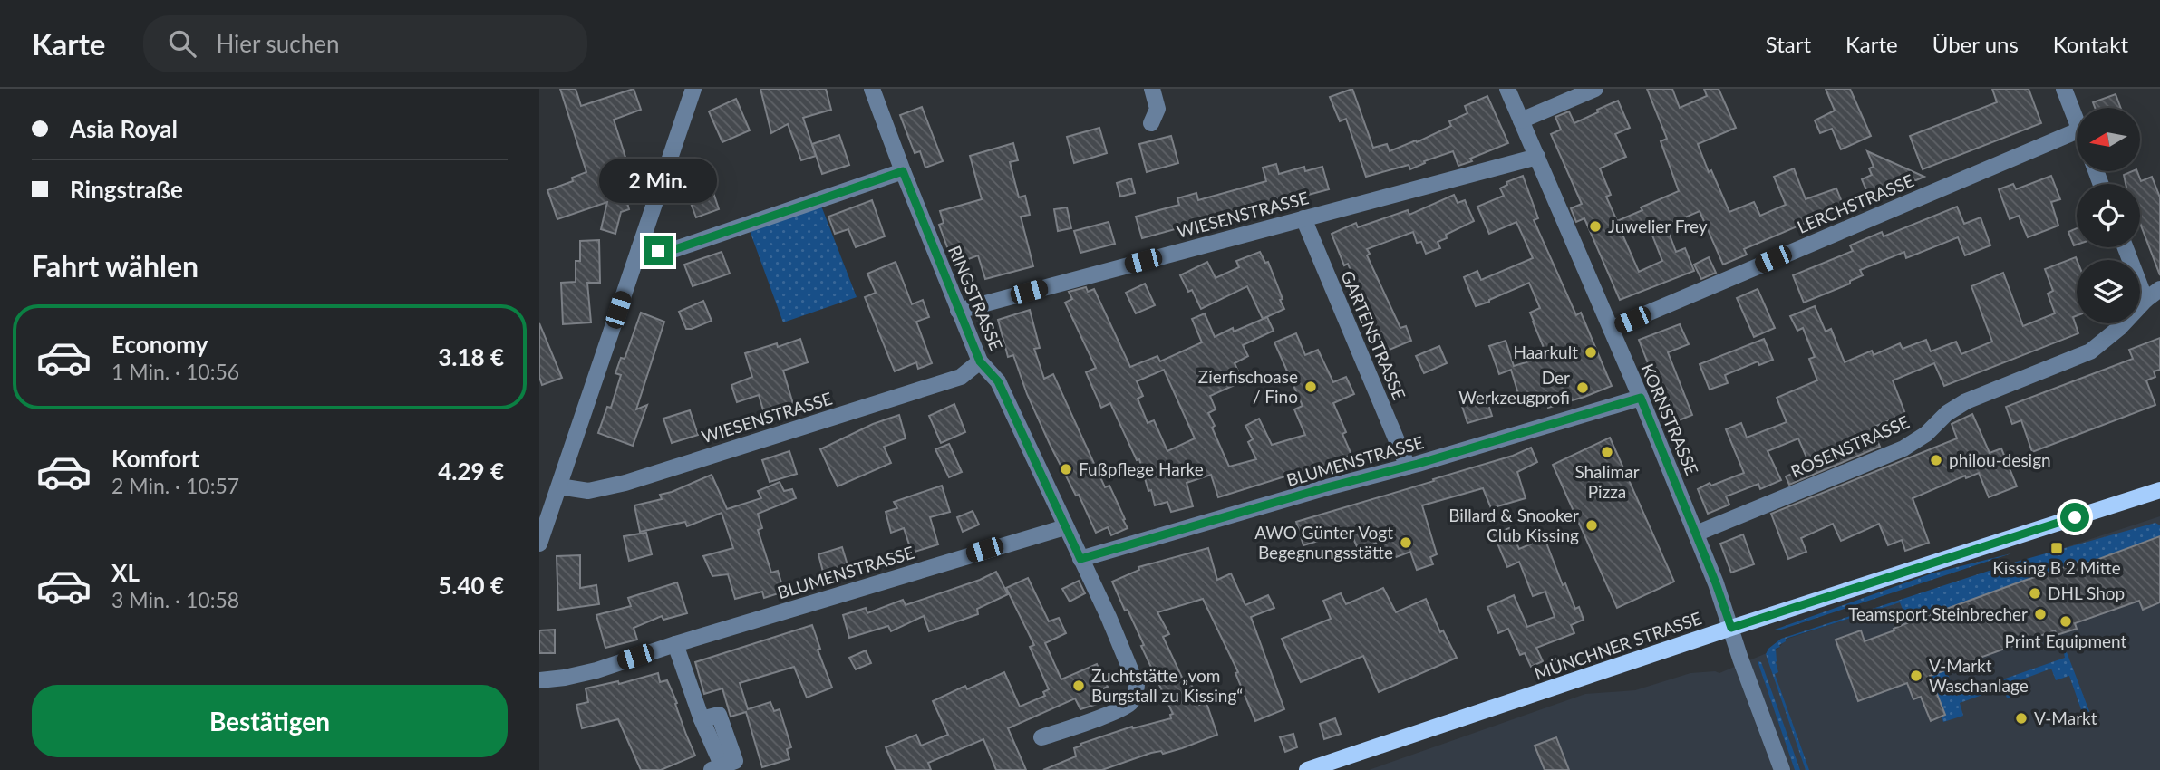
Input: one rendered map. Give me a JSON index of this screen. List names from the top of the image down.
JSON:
{
  "streets": {
    "main road": ["MÜNCHNER STRASSE"],
    "street": [
      "LERCHSTRASSE",
      "WIESENSTRASSE",
      "RINGSTRASSE",
      "GARTENSTRASSE",
      "KORNSTRASSE",
      "ROSENSTRASSE",
      "BLUMENSTRASSE"
    ]
  },
  "crossings": [
    ["LERCHSTRASSE", "KORNSTRASSE"],
    ["WIESENSTRASSE", "RINGSTRASSE"],
    ["WIESENSTRASSE", "GARTENSTRASSE"],
    ["WIESENSTRASSE", "KORNSTRASSE"],
    ["RINGSTRASSE", "BLUMENSTRASSE"],
    ["GARTENSTRASSE", "BLUMENSTRASSE"],
    ["KORNSTRASSE", "ROSENSTRASSE"],
    ["KORNSTRASSE", "BLUMENSTRASSE"],
    ["KORNSTRASSE", "MÜNCHNER STRASSE"]
  ],
  "places": {
    "other": [
      "Juwelier Frey",
      "Haarkult",
      "Zierfischoase / Fino",
      "Der Werkzeugprofi",
      "Shalimar Pizza",
      "philou-design",
      "Fußpflege Harke",
      "Billard & Snooker Club Kissing",
      "AWO Günter Vogt Begegnungsstätte",
      "DHL Shop",
      "Teamsport Steinbrecher",
      "Print Equipment",
      "V-Markt Waschanlage",
      "Zuchtstätte „vom Burgstall zu Kissing“",
      "V-Markt"
    ],
    "transit": ["Kissing B 2 Mitte"]
  },
  "north": "left",
  "page": {
    "header": "Karte",
    "search": "Hier suchen",
    "nav": [
      "Start",
      "Karte",
      "Über uns",
      "Kontakt"
    ],
    "banner": ["Asia Royal", "Ringstraße"],
    "bubble": "2 Min.",
    "heading": "Fahrt wählen",
    "list": [
      {
        "name": "Economy",
        "note": "1 Min. · 10:56",
        "value": "3.18 €"
      },
      {
        "name": "Komfort",
        "note": "2 Min. · 10:57",
        "value": "4.29 €"
      },
      {
        "name": "XL",
        "note": "3 Min. · 10:58",
        "value": "5.40 €"
      }
    ],
    "buttons": "Bestätigen"
  }
}
